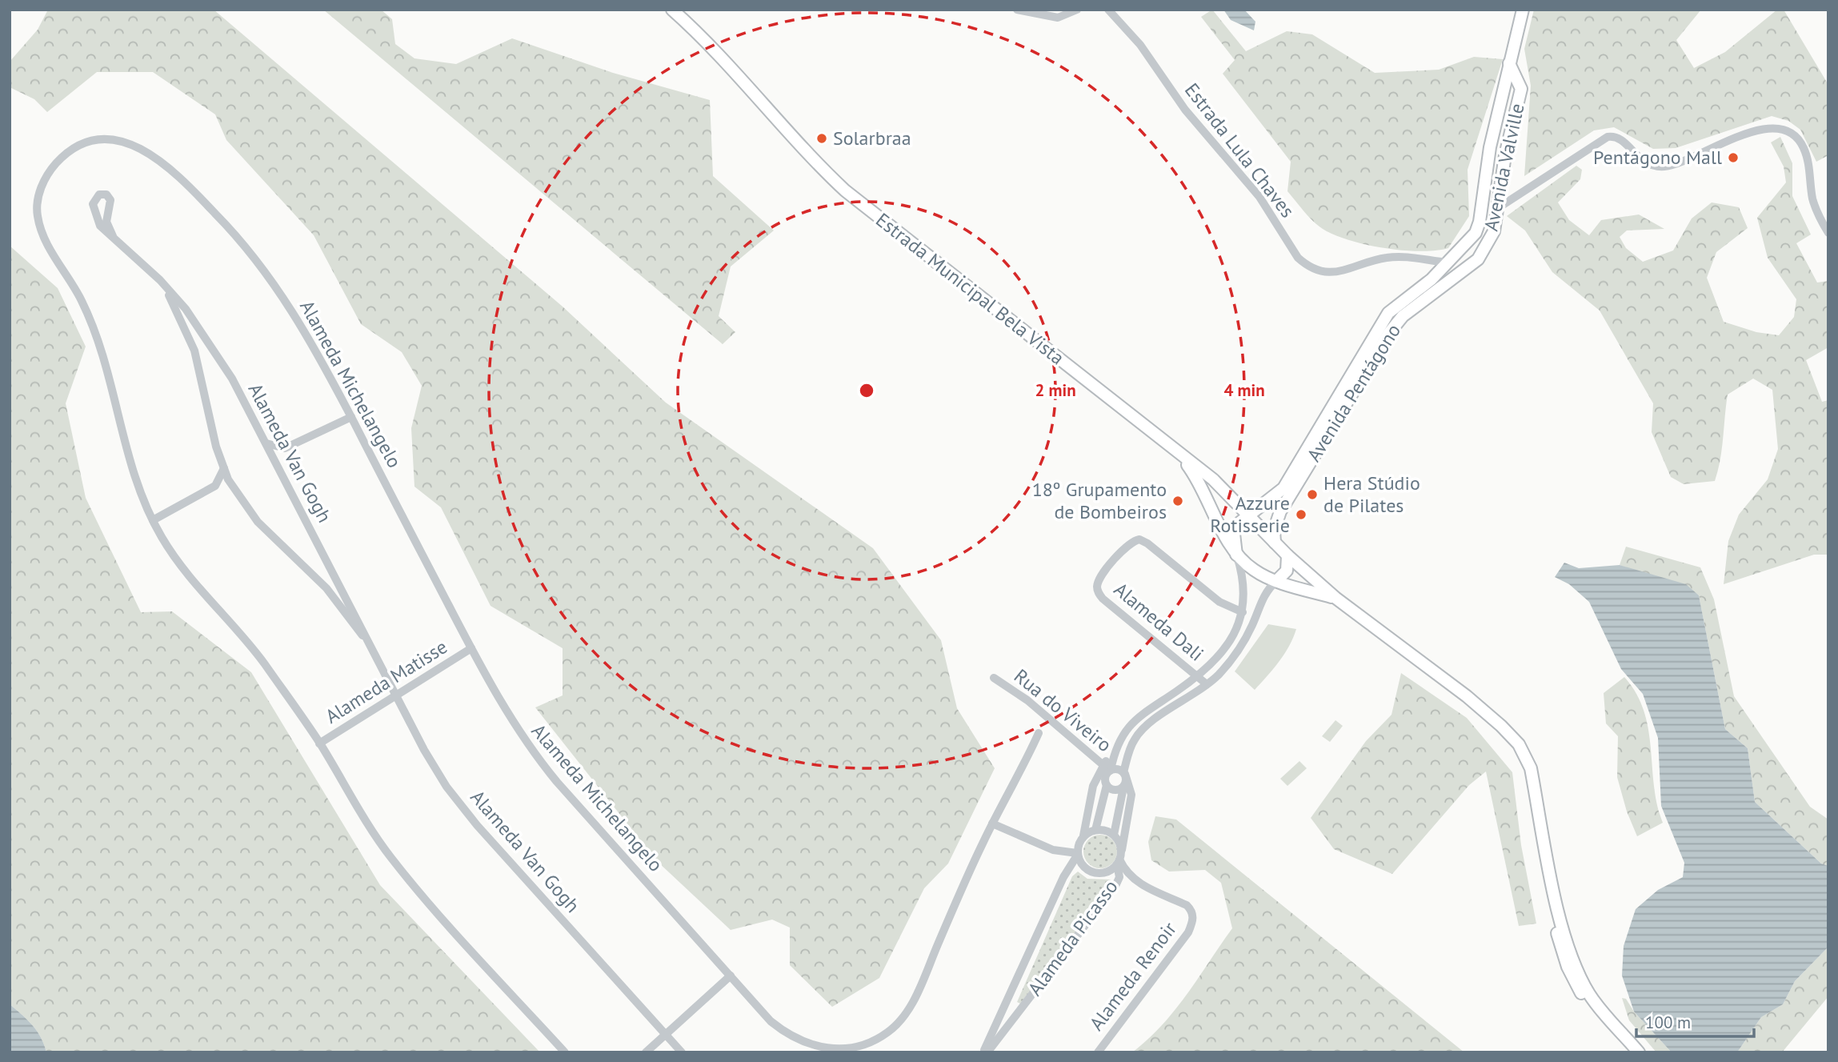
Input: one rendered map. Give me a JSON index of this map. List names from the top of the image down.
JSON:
{
  "streets": {
    "main road": [
      "Avenida Valville",
      "Estrada Municipal Bela Vista",
      "Avenida Pentágono",
      "Alameda Picasso"
    ],
    "street": [
      "Estrada Lula Chaves",
      "Alameda Michelangelo",
      "Alameda Van Gogh",
      "Alameda Dali",
      "Alameda Matisse",
      "Rua do Viveiro",
      "Alameda Renoir"
    ]
  },
  "crossings": [
    ["Estrada Lula Chaves", "Avenida Pentágono"],
    ["Avenida Valville", "Avenida Pentágono"],
    ["Estrada Municipal Bela Vista", "Avenida Pentágono"],
    ["Estrada Municipal Bela Vista", "Alameda Picasso"],
    ["Alameda Michelangelo", "Alameda Matisse"],
    ["Alameda Van Gogh", "Alameda Matisse"],
    ["Alameda Dali", "Alameda Picasso"],
    ["Rua do Viveiro", "Alameda Picasso"],
    ["Alameda Picasso", "Alameda Renoir"]
  ],
  "places": [
    "Solarbraa",
    "Pentágono Mall",
    "Hera Stúdio de Pilates",
    "18º Grupamento de Bombeiros",
    "Azzure Rotisserie"
  ],
  "scale_bar": "100 m",
  "rings": ["2 min", "4 min"]
}
